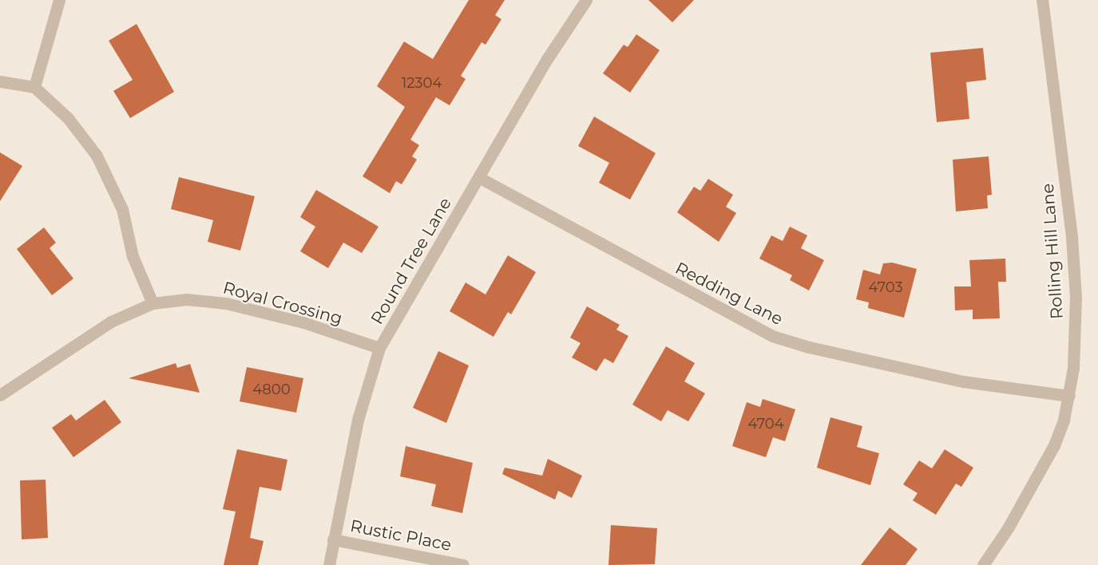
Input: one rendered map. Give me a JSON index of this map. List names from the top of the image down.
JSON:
{
  "streets": {
    "street": [
      "Rolling Hill Lane",
      "Round Tree Lane",
      "Redding Lane",
      "Royal Crossing",
      "Rustic Place"
    ]
  },
  "crossings": [
    ["Rolling Hill Lane", "Redding Lane"],
    ["Round Tree Lane", "Redding Lane"],
    ["Round Tree Lane", "Royal Crossing"],
    ["Round Tree Lane", "Rustic Place"]
  ],
  "house_numbers": [
    "12304",
    "4703",
    "4800",
    "4704"
  ]
}
